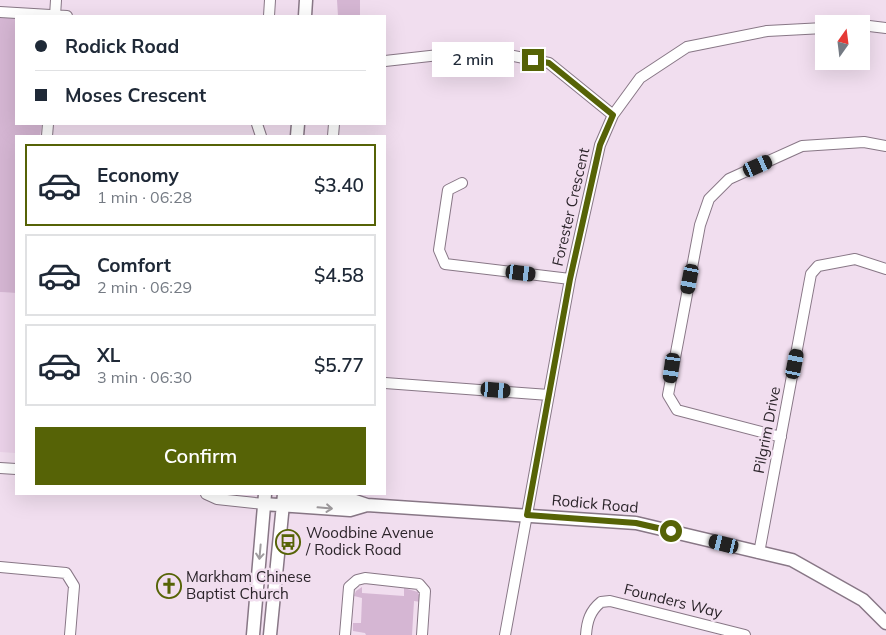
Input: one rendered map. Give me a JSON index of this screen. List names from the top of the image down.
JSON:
{
  "streets": {
    "main road": ["Rodick Road"],
    "street": ["Forester Crescent", "Pilgrim Drive", "Founders Way"]
  },
  "crossings": [
    ["Forester Crescent", "Rodick Road"],
    ["Pilgrim Drive", "Rodick Road"]
  ],
  "places": {
    "bus stop": ["Woodbine Avenue / Rodick Road"],
    "church": ["Markham Chinese Baptist Church"]
  },
  "north": "top",
  "page": {
    "banner": ["Rodick Road", "Moses Crescent"],
    "bubble": "2 min",
    "list": [
      {
        "name": "Economy",
        "note": "1 min · 06:28",
        "value": "$3.40"
      },
      {
        "name": "Comfort",
        "note": "2 min · 06:29",
        "value": "$4.58"
      },
      {
        "name": "XL",
        "note": "3 min · 06:30",
        "value": "$5.77"
      }
    ],
    "buttons": "Confirm"
  }
}
